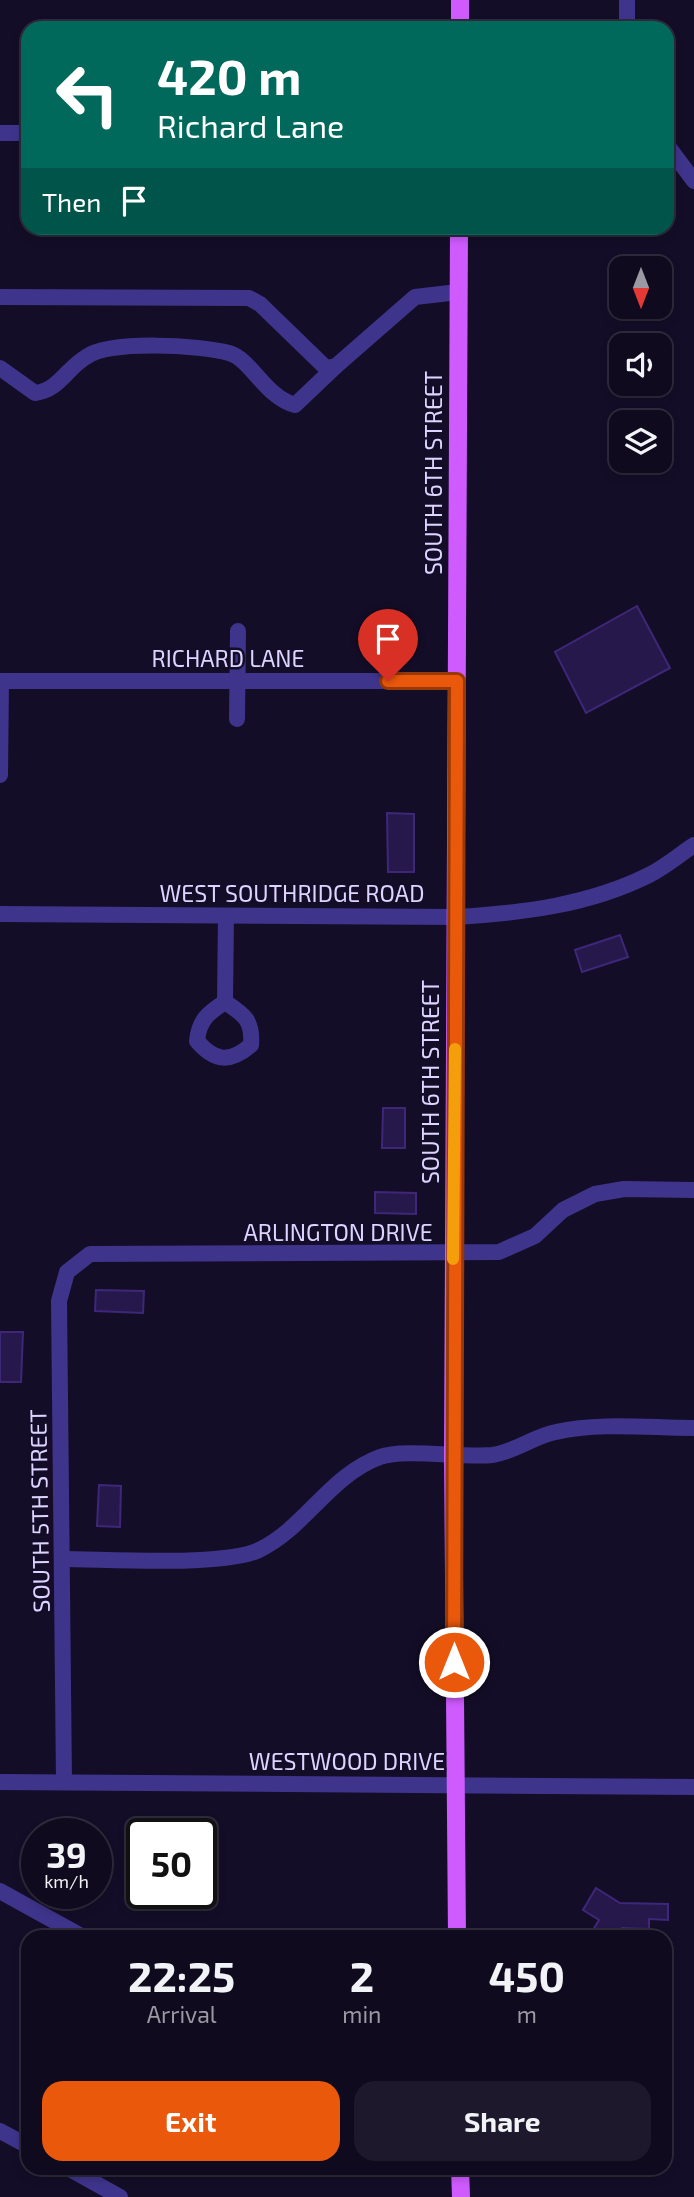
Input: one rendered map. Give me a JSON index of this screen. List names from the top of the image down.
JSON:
{
  "streets": {
    "main road": ["SOUTH 6TH STREET"],
    "street": [
      "RICHARD LANE",
      "WEST SOUTHRIDGE ROAD",
      "ARLINGTON DRIVE",
      "SOUTH 5TH STREET",
      "WESTWOOD DRIVE"
    ]
  },
  "crossings": [
    ["SOUTH 6TH STREET", "RICHARD LANE"],
    ["SOUTH 6TH STREET", "WEST SOUTHRIDGE ROAD"],
    ["SOUTH 6TH STREET", "ARLINGTON DRIVE"],
    ["SOUTH 6TH STREET", "WESTWOOD DRIVE"],
    ["ARLINGTON DRIVE", "SOUTH 5TH STREET"],
    ["SOUTH 5TH STREET", "WESTWOOD DRIVE"]
  ],
  "north": "bottom",
  "page": {
    "turn": ["420 m", "Richard Lane"],
    "then": "Then",
    "speed": "39 km/h",
    "limit": "50",
    "eta": [
      "22:25",
      "Arrival",
      "2",
      "min",
      "450",
      "m"
    ],
    "buttons": ["Exit", "Share"]
  }
}
